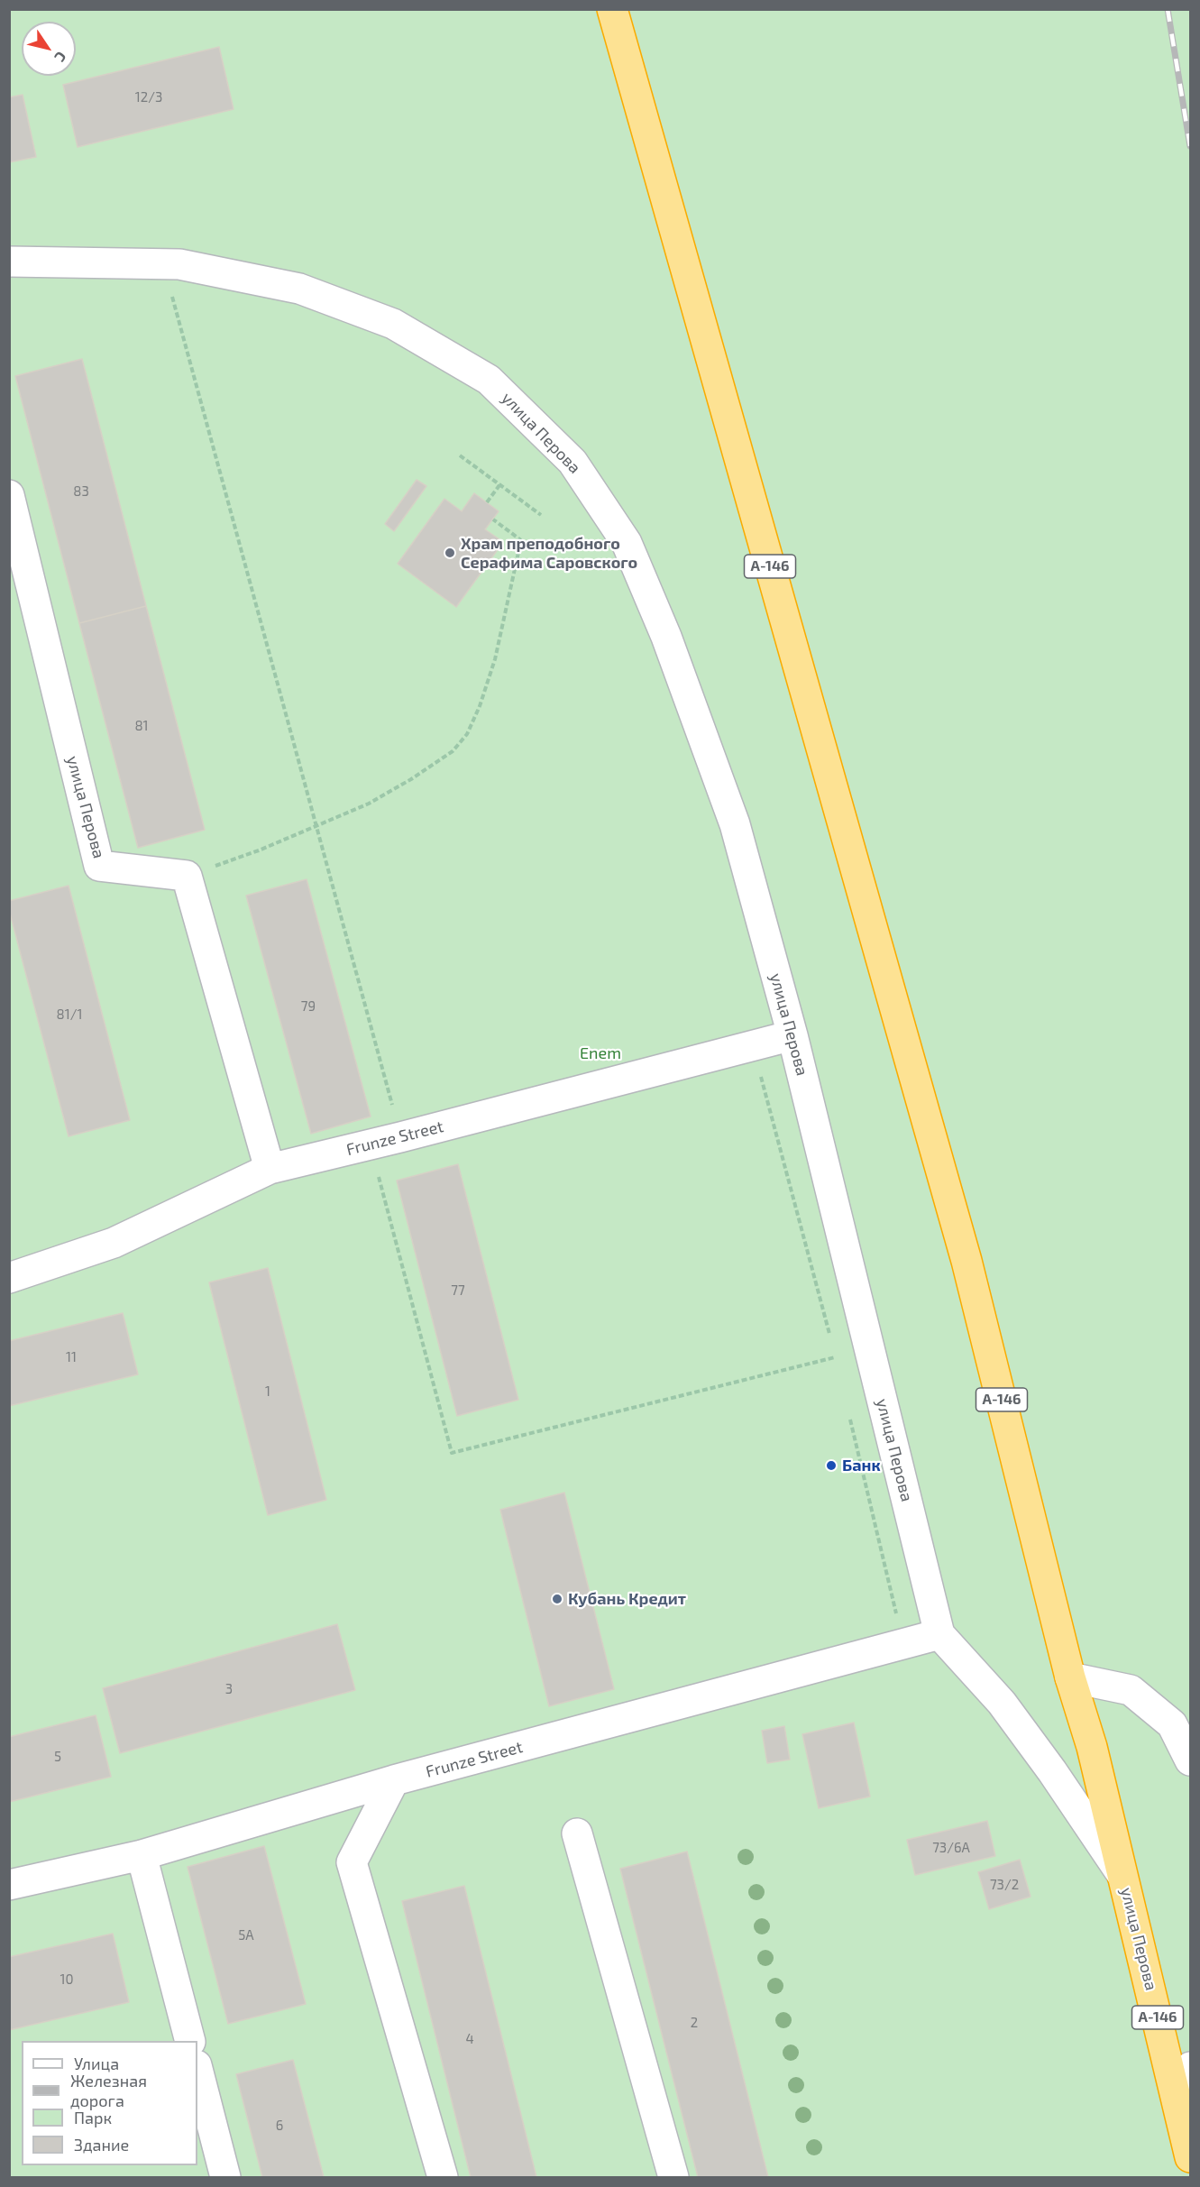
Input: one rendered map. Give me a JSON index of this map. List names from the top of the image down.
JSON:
{
  "streets": {
    "highway": ["улица Перова", "А-146"],
    "street": ["Frunze Street"]
  },
  "crossings": [
    ["улица Перова", "Frunze Street"]
  ],
  "parks": ["Enem"],
  "places": ["Храм преподобного Серафима Саровского", "Банк", "Кубань Кредит"],
  "house_numbers": [
    "12/3",
    "83",
    "81",
    "79",
    "81/1",
    "77",
    "11",
    "1",
    "3",
    "5",
    "73/6А",
    "73/2",
    "5А",
    "10",
    "2",
    "4",
    "6"
  ],
  "legend": [
    "Улица",
    "Железная дорога",
    "Парк",
    "Здание"
  ],
  "north": "bottom right"
}
